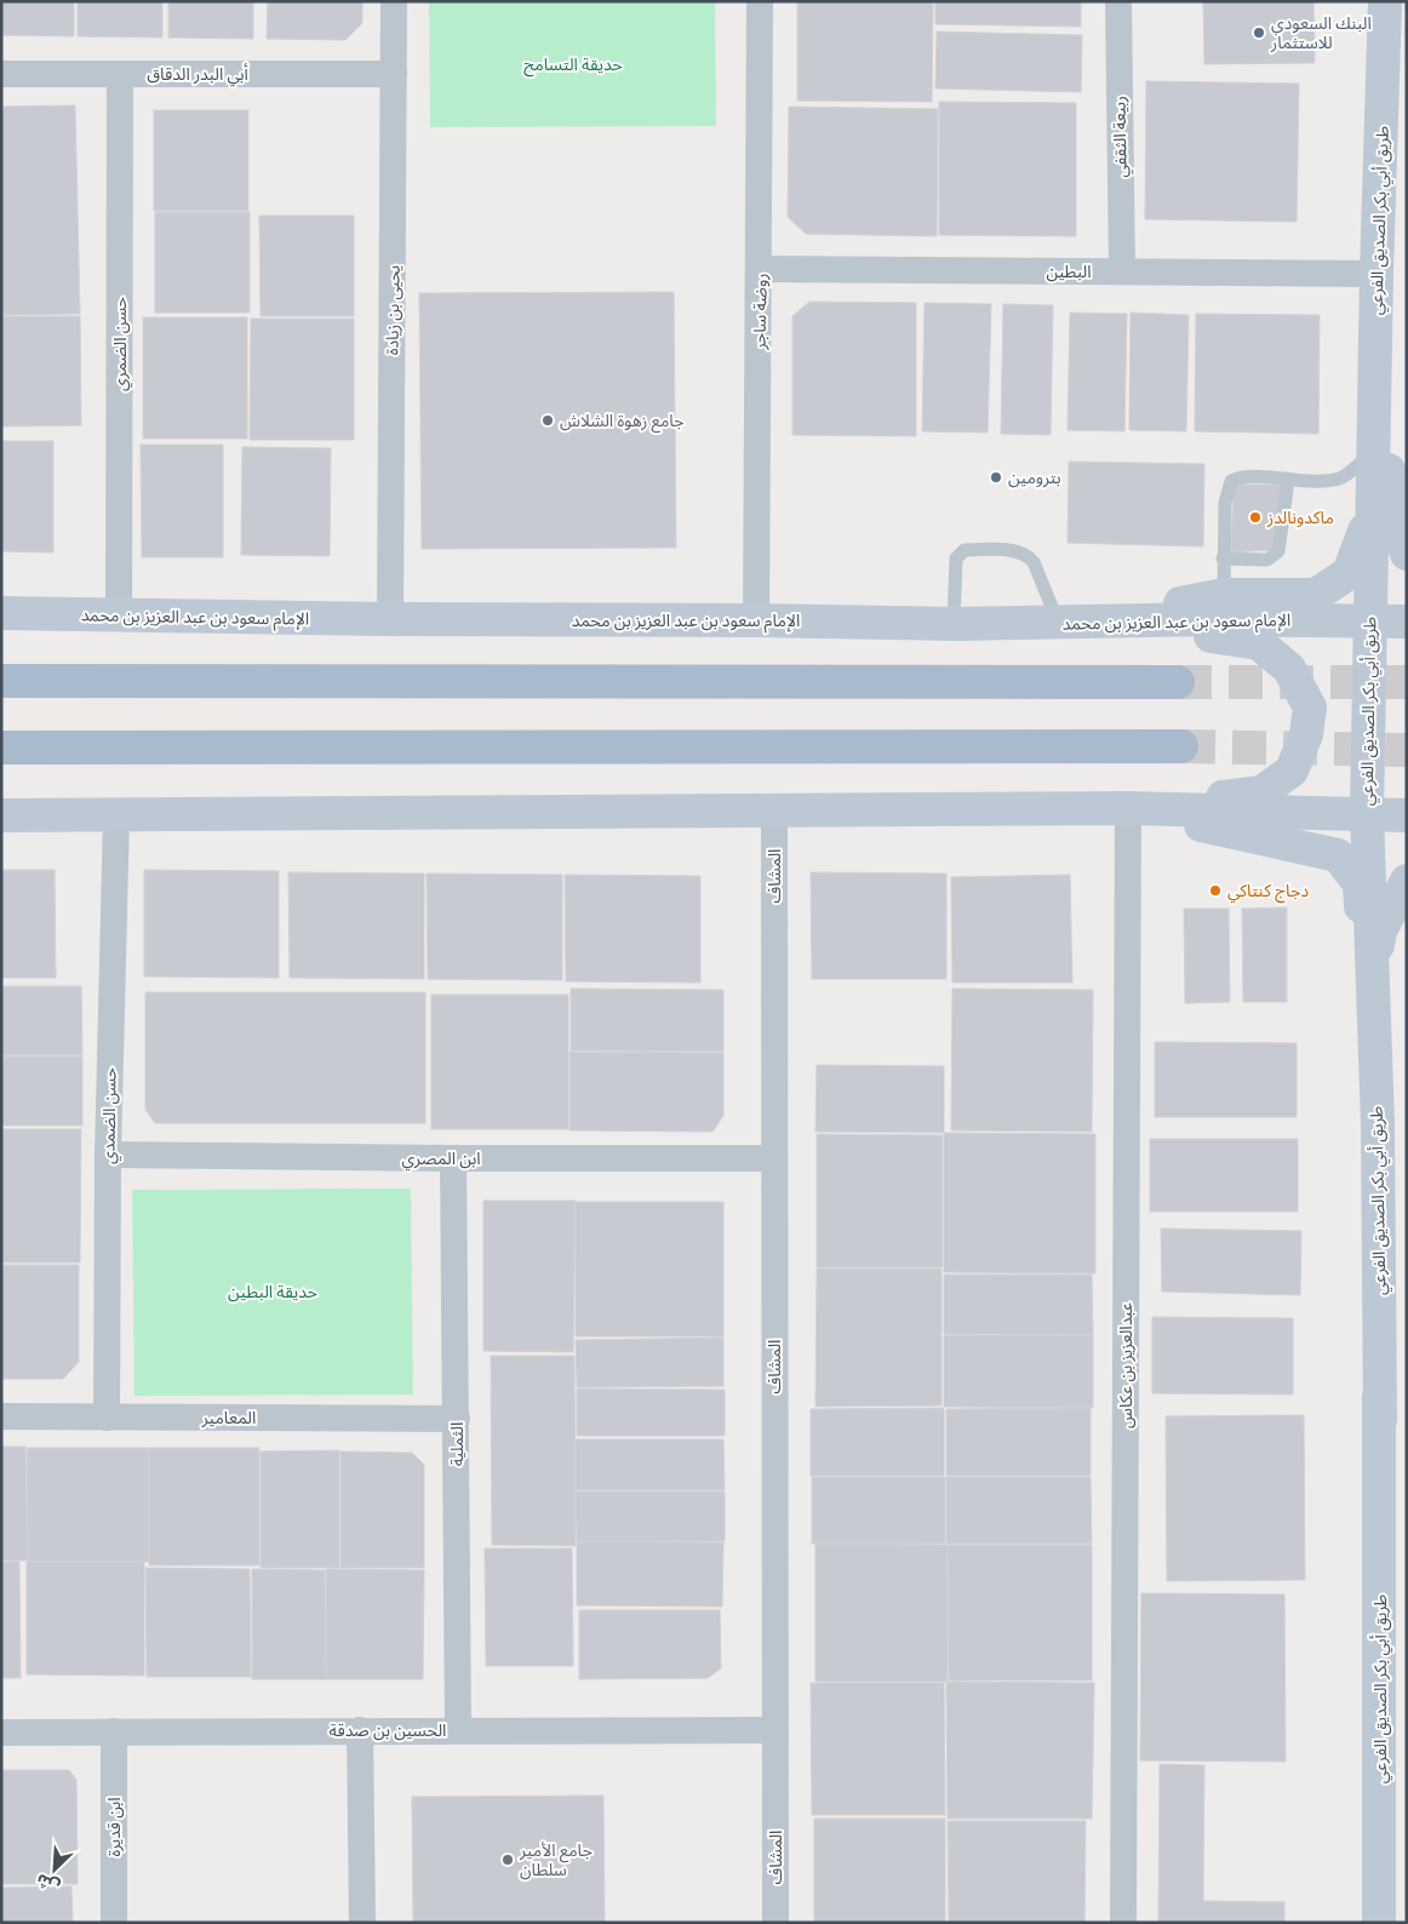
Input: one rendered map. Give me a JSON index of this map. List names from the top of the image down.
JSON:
{
  "streets": {
    "street": [
      "أبي البدر الدقاق",
      "ربيعة الثقفي",
      "طريق أبي بكر الصديق الفرعي",
      "البطين",
      "يحيى بن زيادة",
      "روضة ساجر",
      "حسن الضمري",
      "الإمام سعود بن عبد العزيز بن محمد",
      "المشاف",
      "حسن الضمدي",
      "ابن المصري",
      "عبدالعزيز بن عكاس",
      "المعامير",
      "الثملية",
      "الحسين بن صدقة",
      "ابن قديرة"
    ]
  },
  "crossings": [
    ["أبي البدر الدقاق", "يحيى بن زيادة"],
    ["أبي البدر الدقاق", "حسن الضمري"],
    ["ربيعة الثقفي", "البطين"],
    ["طريق أبي بكر الصديق الفرعي", "البطين"],
    ["طريق أبي بكر الصديق الفرعي", "الإمام سعود بن عبد العزيز بن محمد"],
    ["طريق أبي بكر الصديق الفرعي", "عبدالعزيز بن عكاس"],
    ["البطين", "روضة ساجر"],
    ["يحيى بن زيادة", "الإمام سعود بن عبد العزيز بن محمد"],
    ["روضة ساجر", "الإمام سعود بن عبد العزيز بن محمد"],
    ["حسن الضمري", "الإمام سعود بن عبد العزيز بن محمد"],
    ["المشاف", "ابن المصري"],
    ["المشاف", "الحسين بن صدقة"],
    ["حسن الضمدي", "ابن المصري"],
    ["حسن الضمدي", "المعامير"],
    ["ابن المصري", "الثملية"],
    ["المعامير", "الثملية"],
    ["الثملية", "الحسين بن صدقة"],
    ["الحسين بن صدقة", "ابن قديرة"]
  ],
  "parks": ["حديقة التسامح", "حديقة البطين"],
  "places": [
    "البنك السعودي للاستثمار",
    "جامع زهوة الشلاش",
    "بترومين",
    "ماكدونالدز",
    "دجاج كنتاكي",
    "جامع الأمير سلطان"
  ],
  "north": "bottom left"
}
